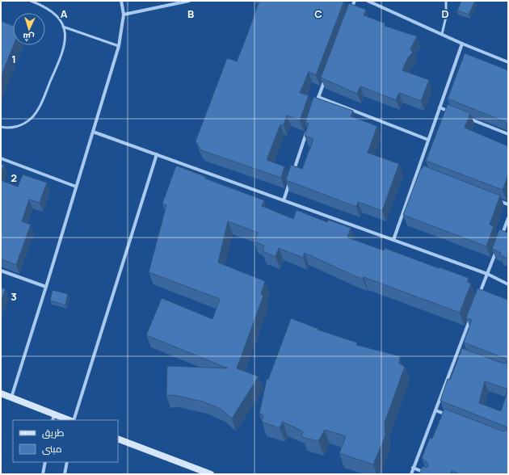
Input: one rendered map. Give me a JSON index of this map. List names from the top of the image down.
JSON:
{
  "legend": ["طريق", "مبنى"],
  "north": "bottom",
  "grid": {
    "columns": [
      "A",
      "B",
      "C",
      "D"
    ],
    "rows": ["1", "2", "3"]
  }
}
